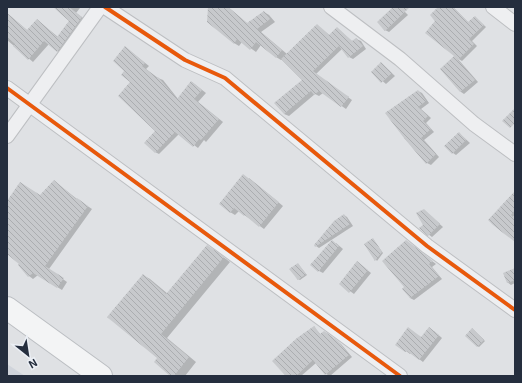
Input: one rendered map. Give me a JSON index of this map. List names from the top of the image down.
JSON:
{
  "north": "bottom right"
}
